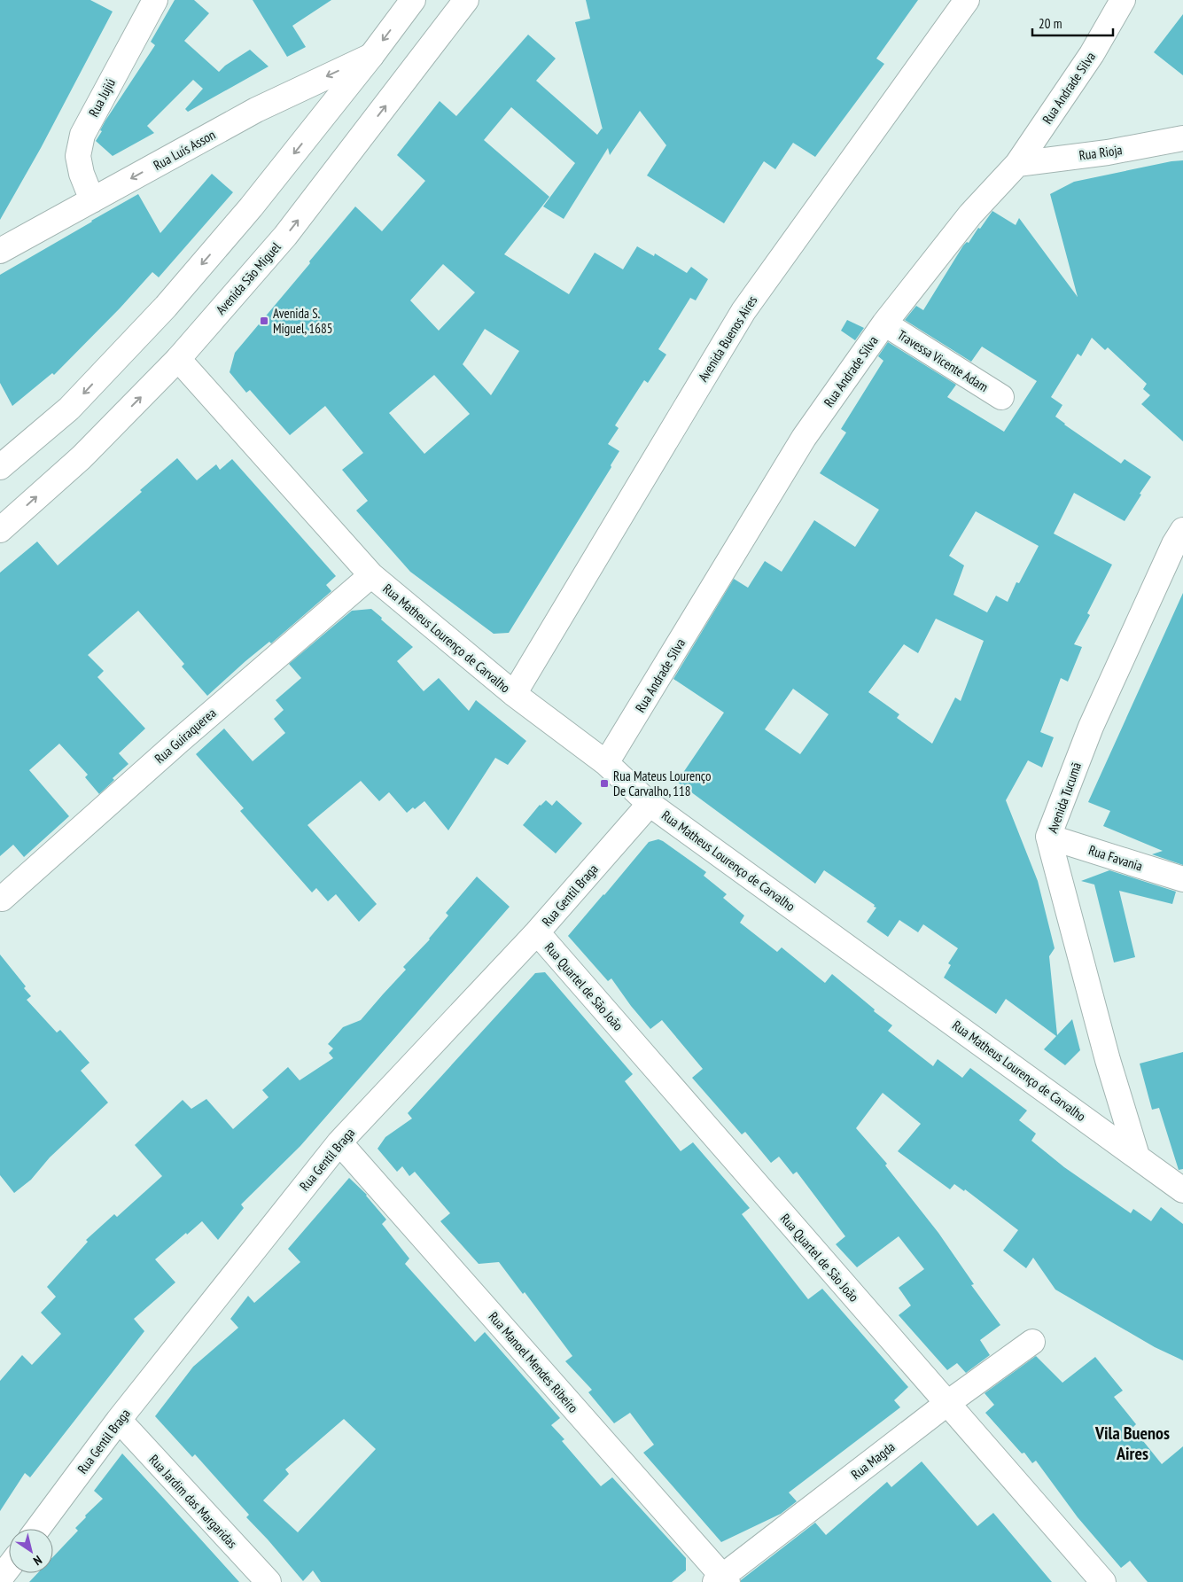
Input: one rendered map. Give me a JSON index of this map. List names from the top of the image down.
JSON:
{
  "streets": {
    "street": [
      "Rua Andrade Silva",
      "Rua Jujiú",
      "Rua Luís Asson",
      "Rua Rioja",
      "Avenida São Miguel",
      "Avenida Buenos Aires",
      "Travessa Vicente Adam",
      "Rua Matheus Lourenço de Carvalho",
      "Rua Guiraquerea",
      "Avenida Tucumã",
      "Rua Favania",
      "Rua Gentil Braga",
      "Rua Quartel de São João",
      "Rua Manoel Mendes Ribeiro",
      "Rua Magda",
      "Rua Jardim das Margaridas"
    ]
  },
  "crossings": [
    ["Rua Andrade Silva", "Rua Rioja"],
    ["Rua Andrade Silva", "Travessa Vicente Adam"],
    ["Rua Andrade Silva", "Rua Matheus Lourenço de Carvalho"],
    ["Rua Jujiú", "Rua Luís Asson"],
    ["Avenida São Miguel", "Rua Matheus Lourenço de Carvalho"],
    ["Avenida Buenos Aires", "Rua Matheus Lourenço de Carvalho"],
    ["Rua Matheus Lourenço de Carvalho", "Rua Guiraquerea"],
    ["Rua Matheus Lourenço de Carvalho", "Avenida Tucumã"],
    ["Rua Matheus Lourenço de Carvalho", "Rua Gentil Braga"],
    ["Avenida Tucumã", "Rua Favania"],
    ["Rua Gentil Braga", "Rua Quartel de São João"],
    ["Rua Gentil Braga", "Rua Manoel Mendes Ribeiro"],
    ["Rua Gentil Braga", "Rua Jardim das Margaridas"],
    ["Rua Quartel de São João", "Rua Magda"],
    ["Rua Manoel Mendes Ribeiro", "Rua Magda"]
  ],
  "districts": ["Vila Buenos Aires"],
  "places": {
    "transit": ["Avenida S. Miguel, 1685", "Rua Mateus Lourenço De Carvalho, 118"]
  },
  "scale_bar": "20 m",
  "north": "bottom right"
}
